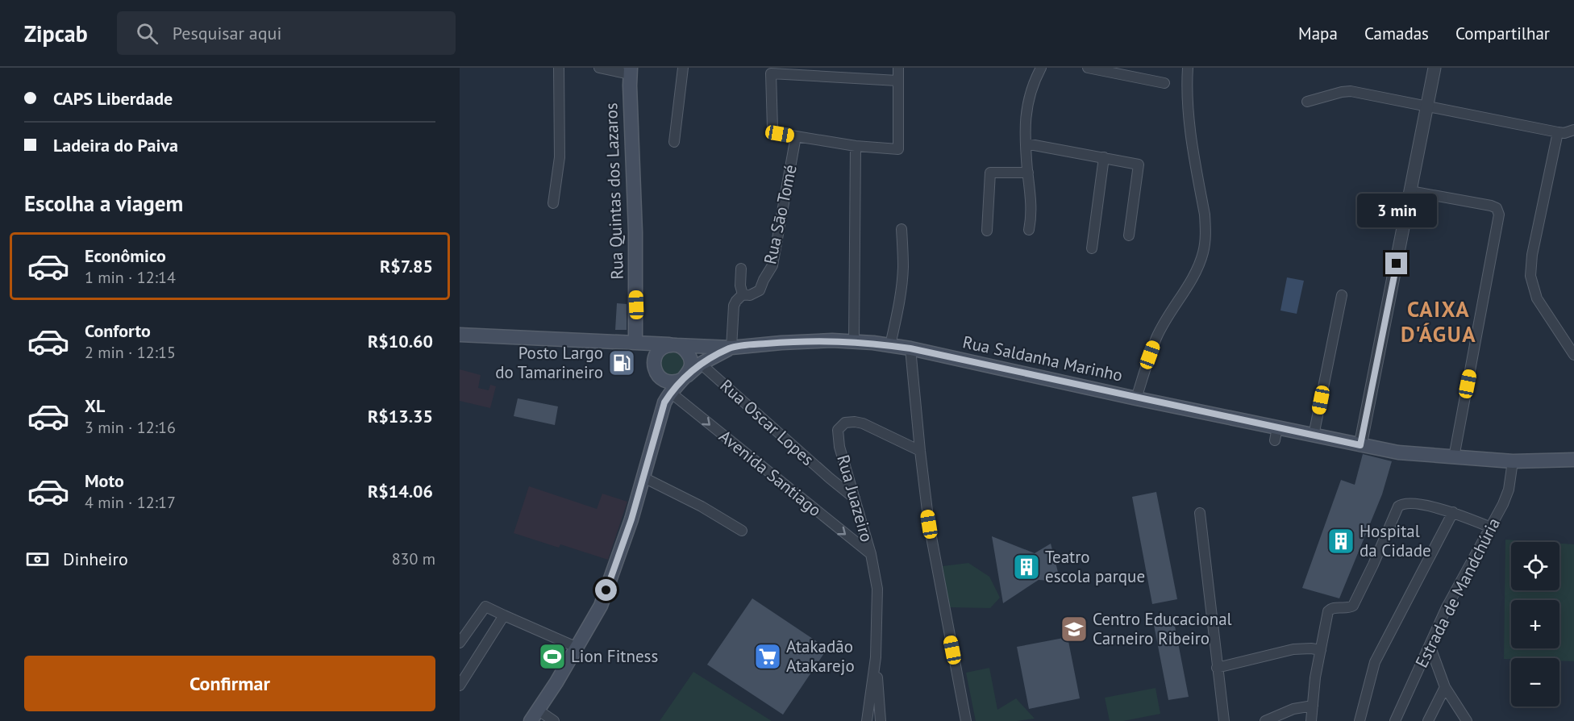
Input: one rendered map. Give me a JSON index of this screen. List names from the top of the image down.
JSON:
{
  "streets": {
    "main road": ["Rua Quintas dos Lazaros", "Rua Saldanha Marinho"],
    "street": [
      "Rua Sāo Tomé",
      "Rua Oscar Lopes",
      "Avenida Santiago",
      "Rua Juazeiro",
      "Estrada de Mandchúria"
    ]
  },
  "crossings": [
    ["Rua Quintas dos Lazaros", "Rua Saldanha Marinho"],
    ["Rua Saldanha Marinho", "Rua Oscar Lopes"],
    ["Rua Saldanha Marinho", "Avenida Santiago"],
    ["Rua Saldanha Marinho", "Estrada de Mandchúria"],
    ["Rua Oscar Lopes", "Rua Juazeiro"],
    ["Avenida Santiago", "Rua Juazeiro"]
  ],
  "districts": ["CAIXA D'ÁGUA"],
  "places": {
    "fuel station": ["Posto Largo do Tamarineiro"],
    "building": ["Hospital da Cidade", "Teatro escola parque"],
    "school or university": ["Centro Educacional Carneiro Ribeiro"],
    "sports": ["Lion Fitness"],
    "supermarket": ["Atakadão Atakarejo"]
  },
  "page": {
    "header": "Zipcab",
    "search": "Pesquisar aqui",
    "nav": ["Mapa", "Camadas", "Compartilhar"],
    "banner": ["CAPS Liberdade", "Ladeira do Paiva"],
    "heading": "Escolha a viagem",
    "bubble": "3 min",
    "list": [
      {
        "name": "Econômico",
        "note": "1 min · 12:14",
        "value": "R$7.85"
      },
      {
        "name": "Conforto",
        "note": "2 min · 12:15",
        "value": "R$10.60"
      },
      {
        "name": "XL",
        "note": "3 min · 12:16",
        "value": "R$13.35"
      },
      {
        "name": "Moto",
        "note": "4 min · 12:17",
        "value": "R$14.06"
      }
    ],
    "pay": ["Dinheiro", "830 m"],
    "map_buttons": ["+", "−"],
    "buttons": "Confirmar"
  }
}
